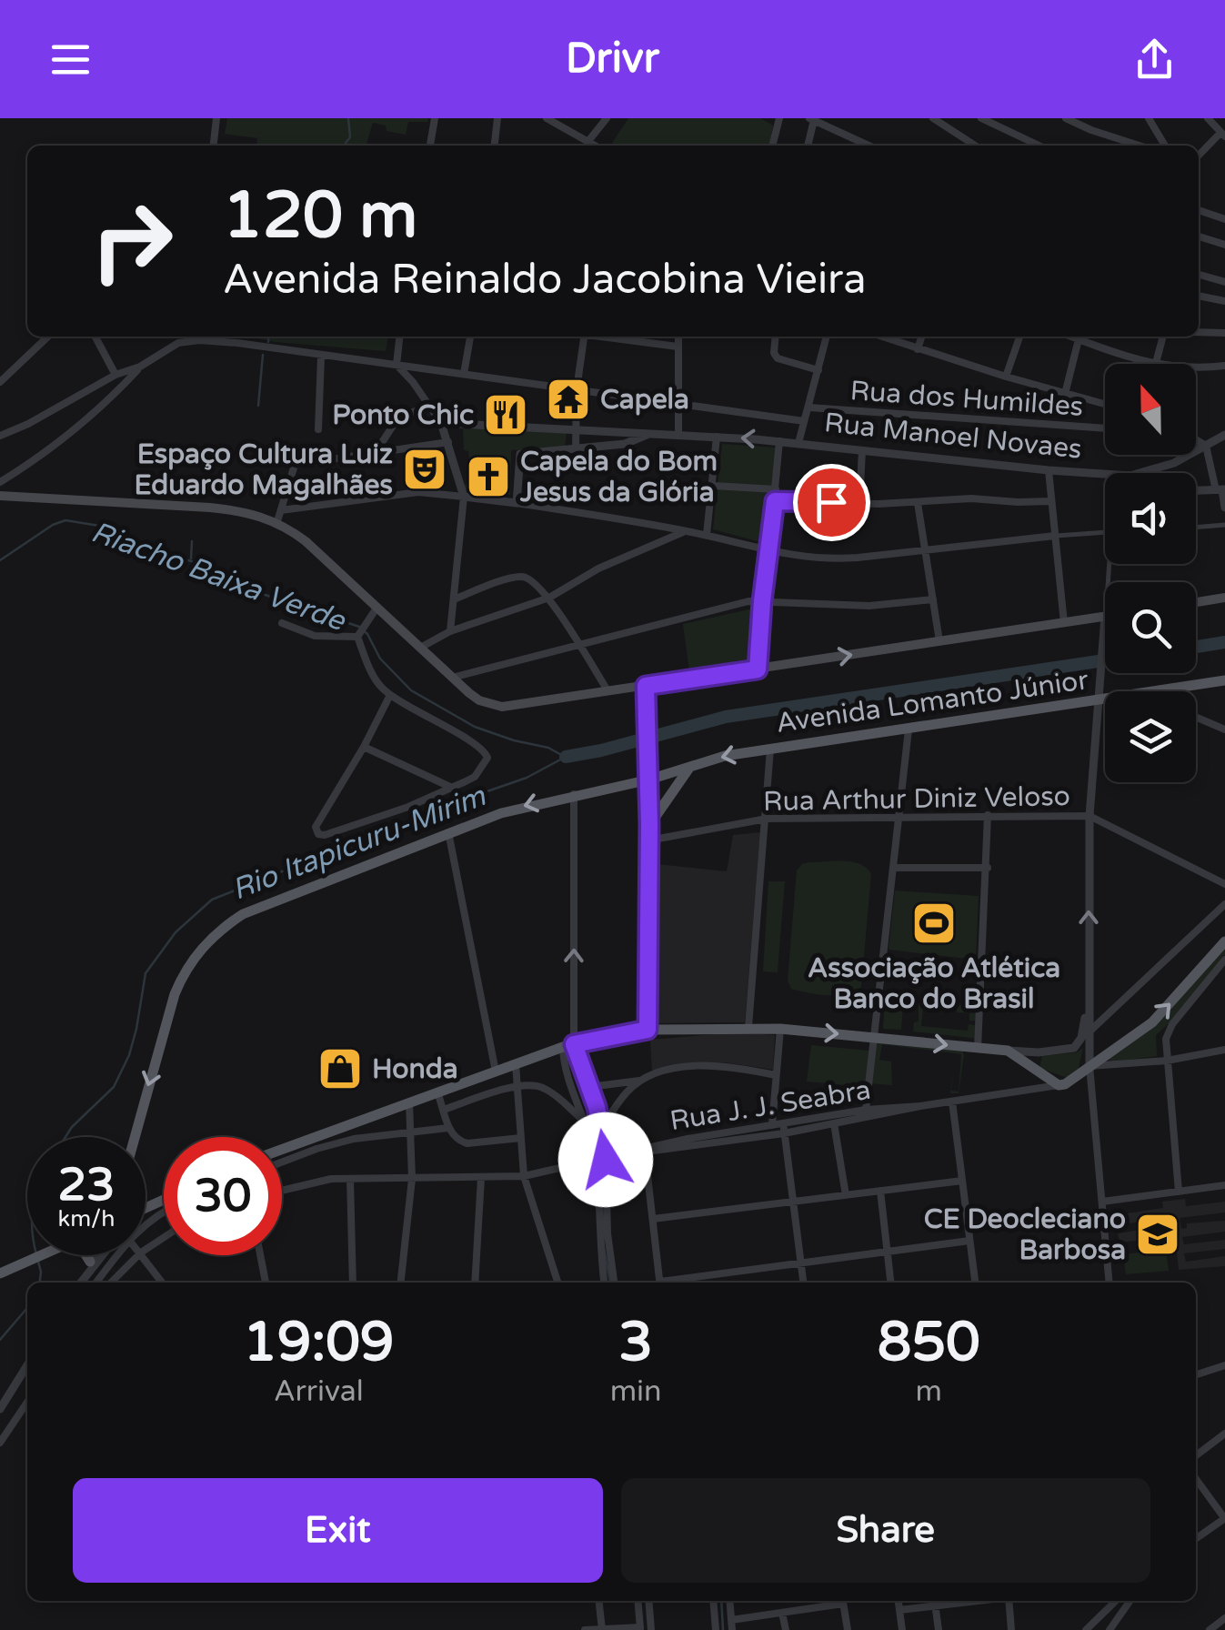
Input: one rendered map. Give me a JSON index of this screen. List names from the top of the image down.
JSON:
{
  "streets": {
    "main road": ["Avenida Lomanto Júnior"],
    "street": [
      "Rua dos Humildes",
      "Rua Manoel Novaes",
      "Rua Arthur Diniz Veloso",
      "Rua J. J. Seabra"
    ]
  },
  "one_way": ["Avenida Lomanto Júnior"],
  "water": ["Riacho Baixa Verde", "Rio Itapicuru-Mirim"],
  "places": {
    "temple": ["Capela"],
    "restaurant": ["Ponto Chic"],
    "theatre": ["Espaço Cultura Luiz Eduardo Magalhães"],
    "church": ["Capela do Bom Jesus da Glória"],
    "sports": ["Associação Atlética Banco do Brasil"],
    "shop": ["Honda"],
    "school or university": ["CE Deocleciano Barbosa"]
  },
  "north": "top",
  "page": {
    "header": "Drivr",
    "turn": ["120 m", "Avenida Reinaldo Jacobina Vieira"],
    "speed": "23 km/h",
    "limit": "30",
    "eta": [
      "19:09",
      "Arrival",
      "3",
      "min",
      "850",
      "m"
    ],
    "buttons": ["Exit", "Share"]
  }
}
